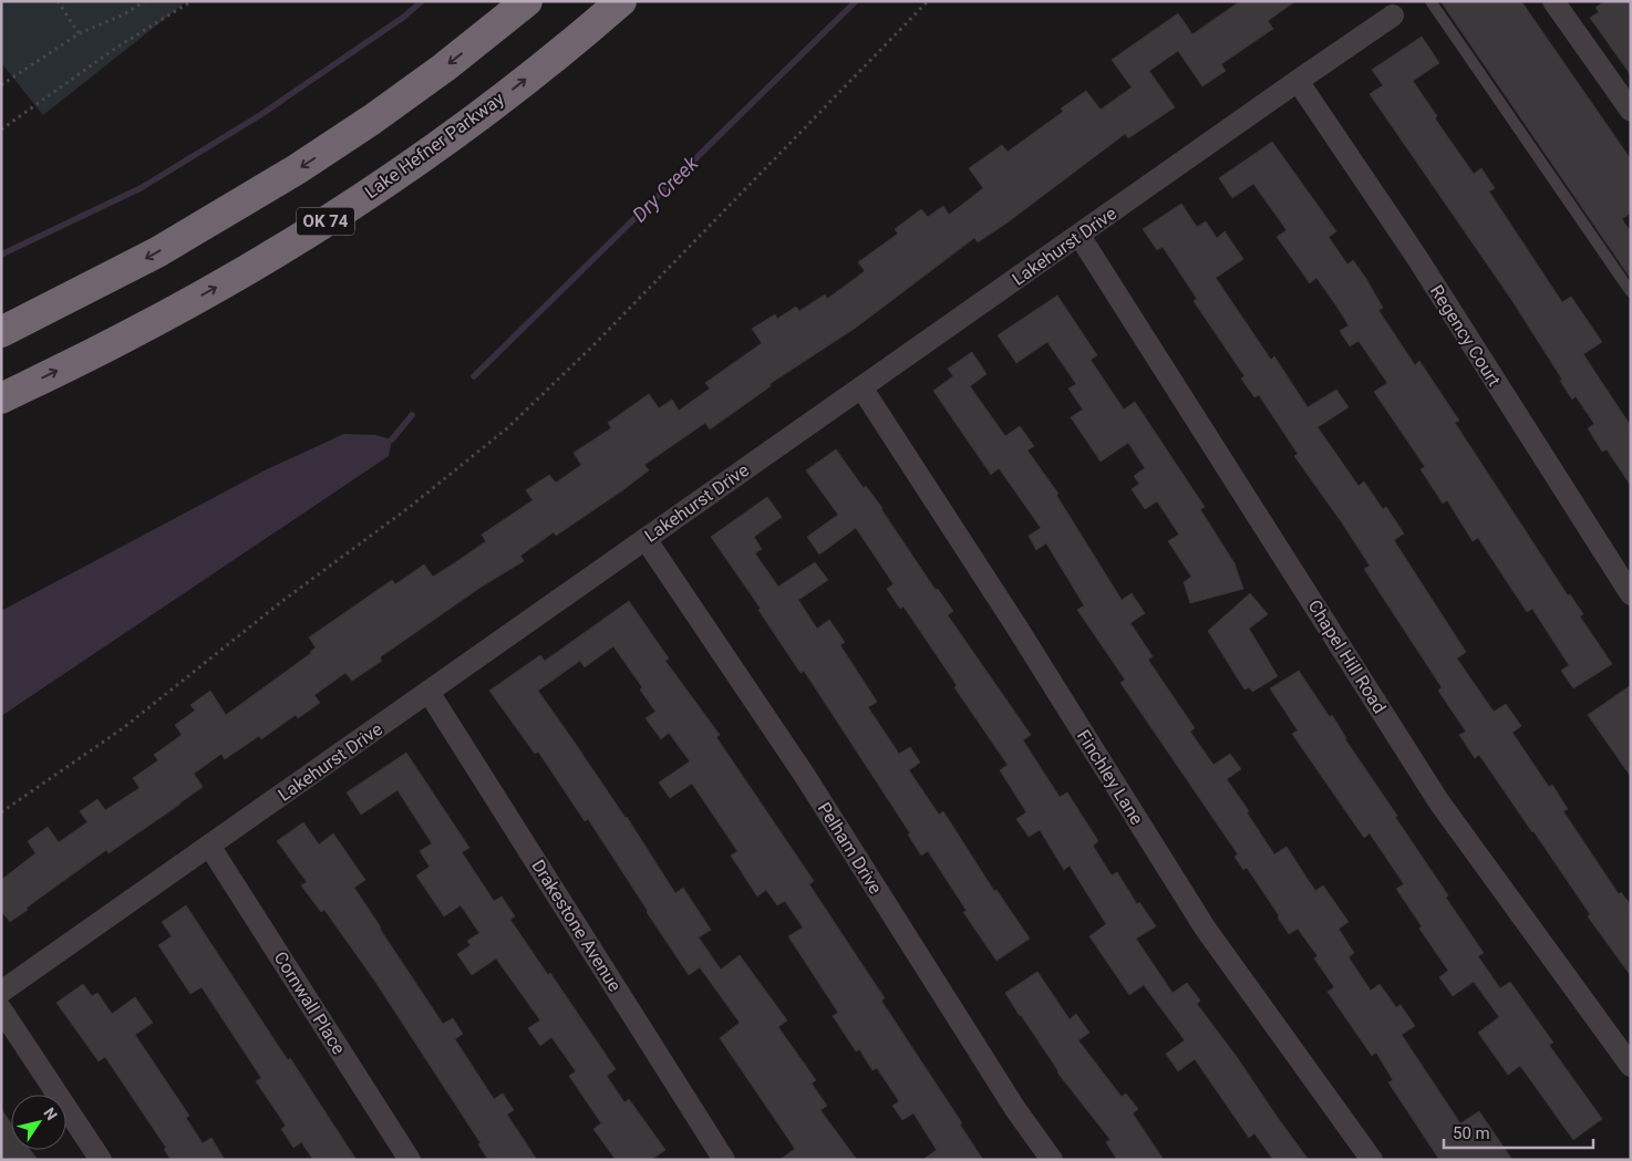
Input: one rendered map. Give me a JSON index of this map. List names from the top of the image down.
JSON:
{
  "streets": {
    "highway": ["Lake Hefner Parkway", "OK 74"],
    "street": [
      "Lakehurst Drive",
      "Regency Court",
      "Chapel Hill Road",
      "Finchley Lane",
      "Pelham Drive",
      "Drakestone Avenue",
      "Cornwall Place"
    ]
  },
  "crossings": [
    ["Lakehurst Drive", "Regency Court"],
    ["Lakehurst Drive", "Chapel Hill Road"],
    ["Lakehurst Drive", "Finchley Lane"],
    ["Lakehurst Drive", "Pelham Drive"],
    ["Lakehurst Drive", "Drakestone Avenue"],
    ["Lakehurst Drive", "Cornwall Place"]
  ],
  "water": ["Dry Creek"],
  "scale_bar": "50 m",
  "north": "top right"
}
